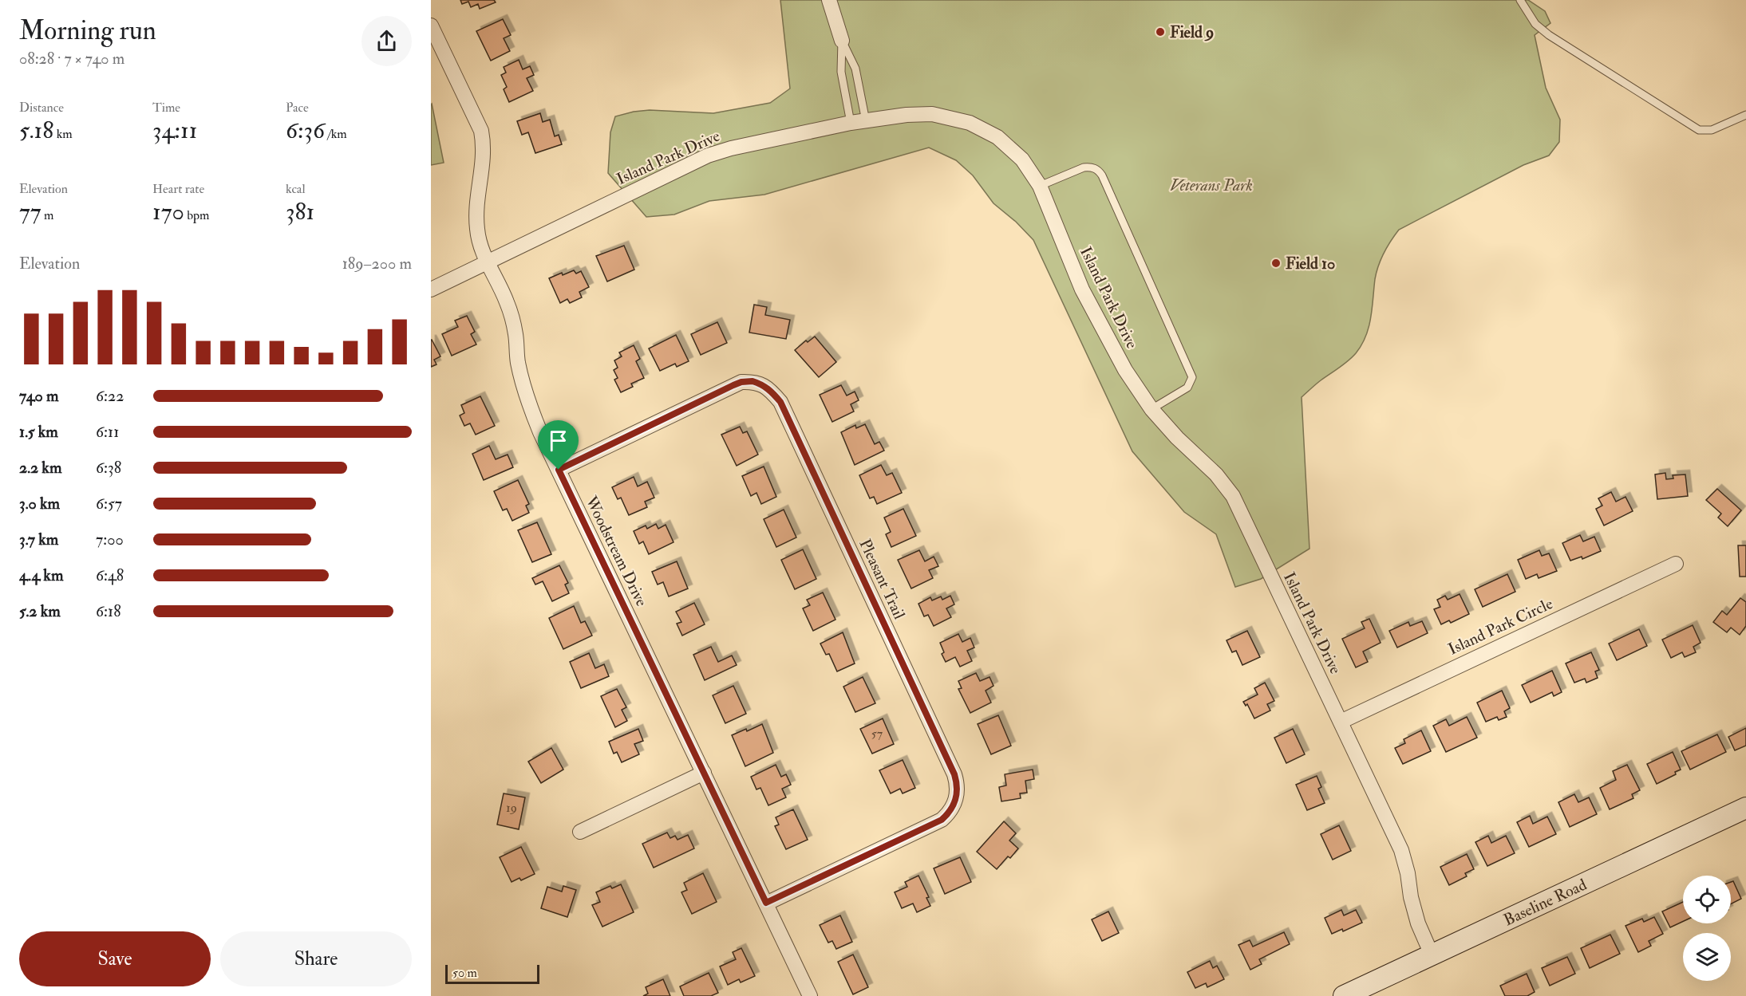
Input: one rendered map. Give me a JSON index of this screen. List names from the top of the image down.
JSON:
{
  "streets": {
    "street": [
      "Island Park Drive",
      "Woodstream Drive",
      "Pleasant Trail",
      "Island Park Circle",
      "Baseline Road"
    ]
  },
  "crossings": [
    ["Island Park Drive", "Woodstream Drive"],
    ["Island Park Drive", "Island Park Circle"],
    ["Island Park Drive", "Baseline Road"],
    ["Woodstream Drive", "Pleasant Trail"]
  ],
  "parks": ["Veterans Park"],
  "places": ["Field 9", "Field 10"],
  "house_numbers": ["57", "19"],
  "scale_bar": "50 m",
  "page": {
    "heading": ["Morning run", "08:28 · 7 × 740 m"],
    "stats": [
      ["Distance", "5.18 km"],
      ["Time", "34:11"],
      ["Pace", "6:36 /km"],
      ["Elevation", "77 m"],
      ["Heart rate", "170 bpm"],
      ["kcal", "381"]
    ],
    "chart": ["Elevation", "189–200 m"],
    "list": [
      {
        "name": "740 m",
        "note": "6:22"
      },
      {
        "name": "1.5 km",
        "note": "6:11"
      },
      {
        "name": "2.2 km",
        "note": "6:38"
      },
      {
        "name": "3.0 km",
        "note": "6:57"
      },
      {
        "name": "3.7 km",
        "note": "7:00"
      },
      {
        "name": "4.4 km",
        "note": "6:48"
      },
      {
        "name": "5.2 km",
        "note": "6:18"
      }
    ],
    "buttons": ["Save", "Share"],
    "scale": "50 m"
  }
}
